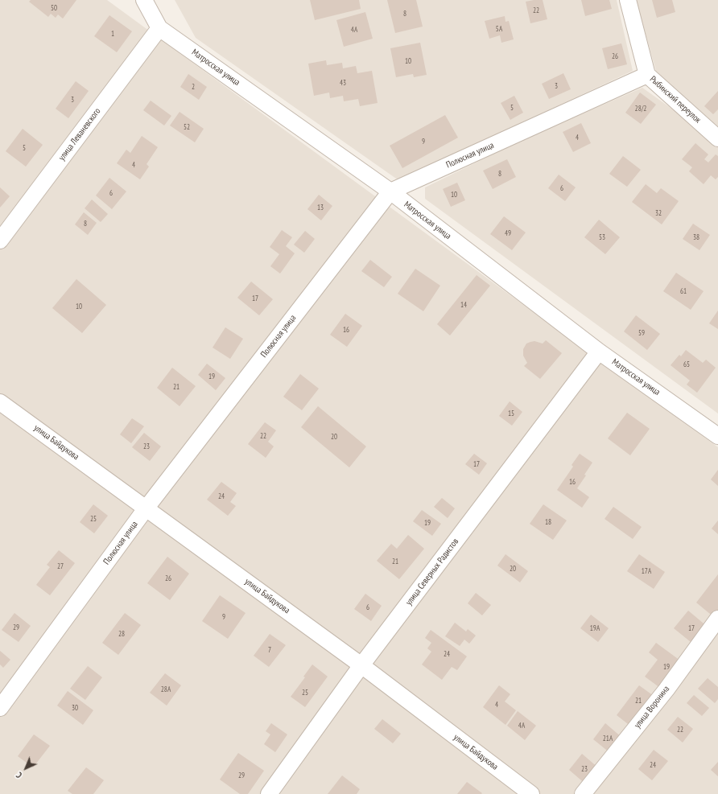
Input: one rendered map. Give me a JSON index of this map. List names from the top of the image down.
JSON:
{
  "streets": {
    "street": [
      "Матросская улица",
      "Рыбинский переулок",
      "улица Леваневского",
      "Полюсная улица",
      "улица Байдукова",
      "улица Северных Радистов",
      "улица Воронина"
    ]
  },
  "crossings": [
    ["Матросская улица", "улица Леваневского"],
    ["Матросская улица", "Полюсная улица"],
    ["Матросская улица", "улица Северных Радистов"],
    ["Рыбинский переулок", "Полюсная улица"],
    ["Полюсная улица", "улица Байдукова"],
    ["улица Байдукова", "улица Северных Радистов"]
  ],
  "house_numbers": [
    "50",
    "22",
    "8",
    "5А",
    "4А",
    "1",
    "26",
    "10",
    "43",
    "3",
    "2",
    "3",
    "5",
    "28/2",
    "52",
    "4",
    "9",
    "5",
    "4",
    "8",
    "6",
    "6",
    "10",
    "13",
    "32",
    "8",
    "49",
    "53",
    "38",
    "61",
    "17",
    "14",
    "10",
    "16",
    "59",
    "65",
    "19",
    "21",
    "15",
    "22",
    "20",
    "23",
    "17",
    "16",
    "24",
    "25",
    "18",
    "19",
    "21",
    "27",
    "20",
    "17А",
    "26",
    "6",
    "9",
    "29",
    "19А",
    "17",
    "28",
    "7",
    "24",
    "19",
    "28А",
    "25",
    "21",
    "4",
    "30",
    "4А",
    "22",
    "21А",
    "24",
    "23",
    "29"
  ],
  "north": "bottom left"
}
